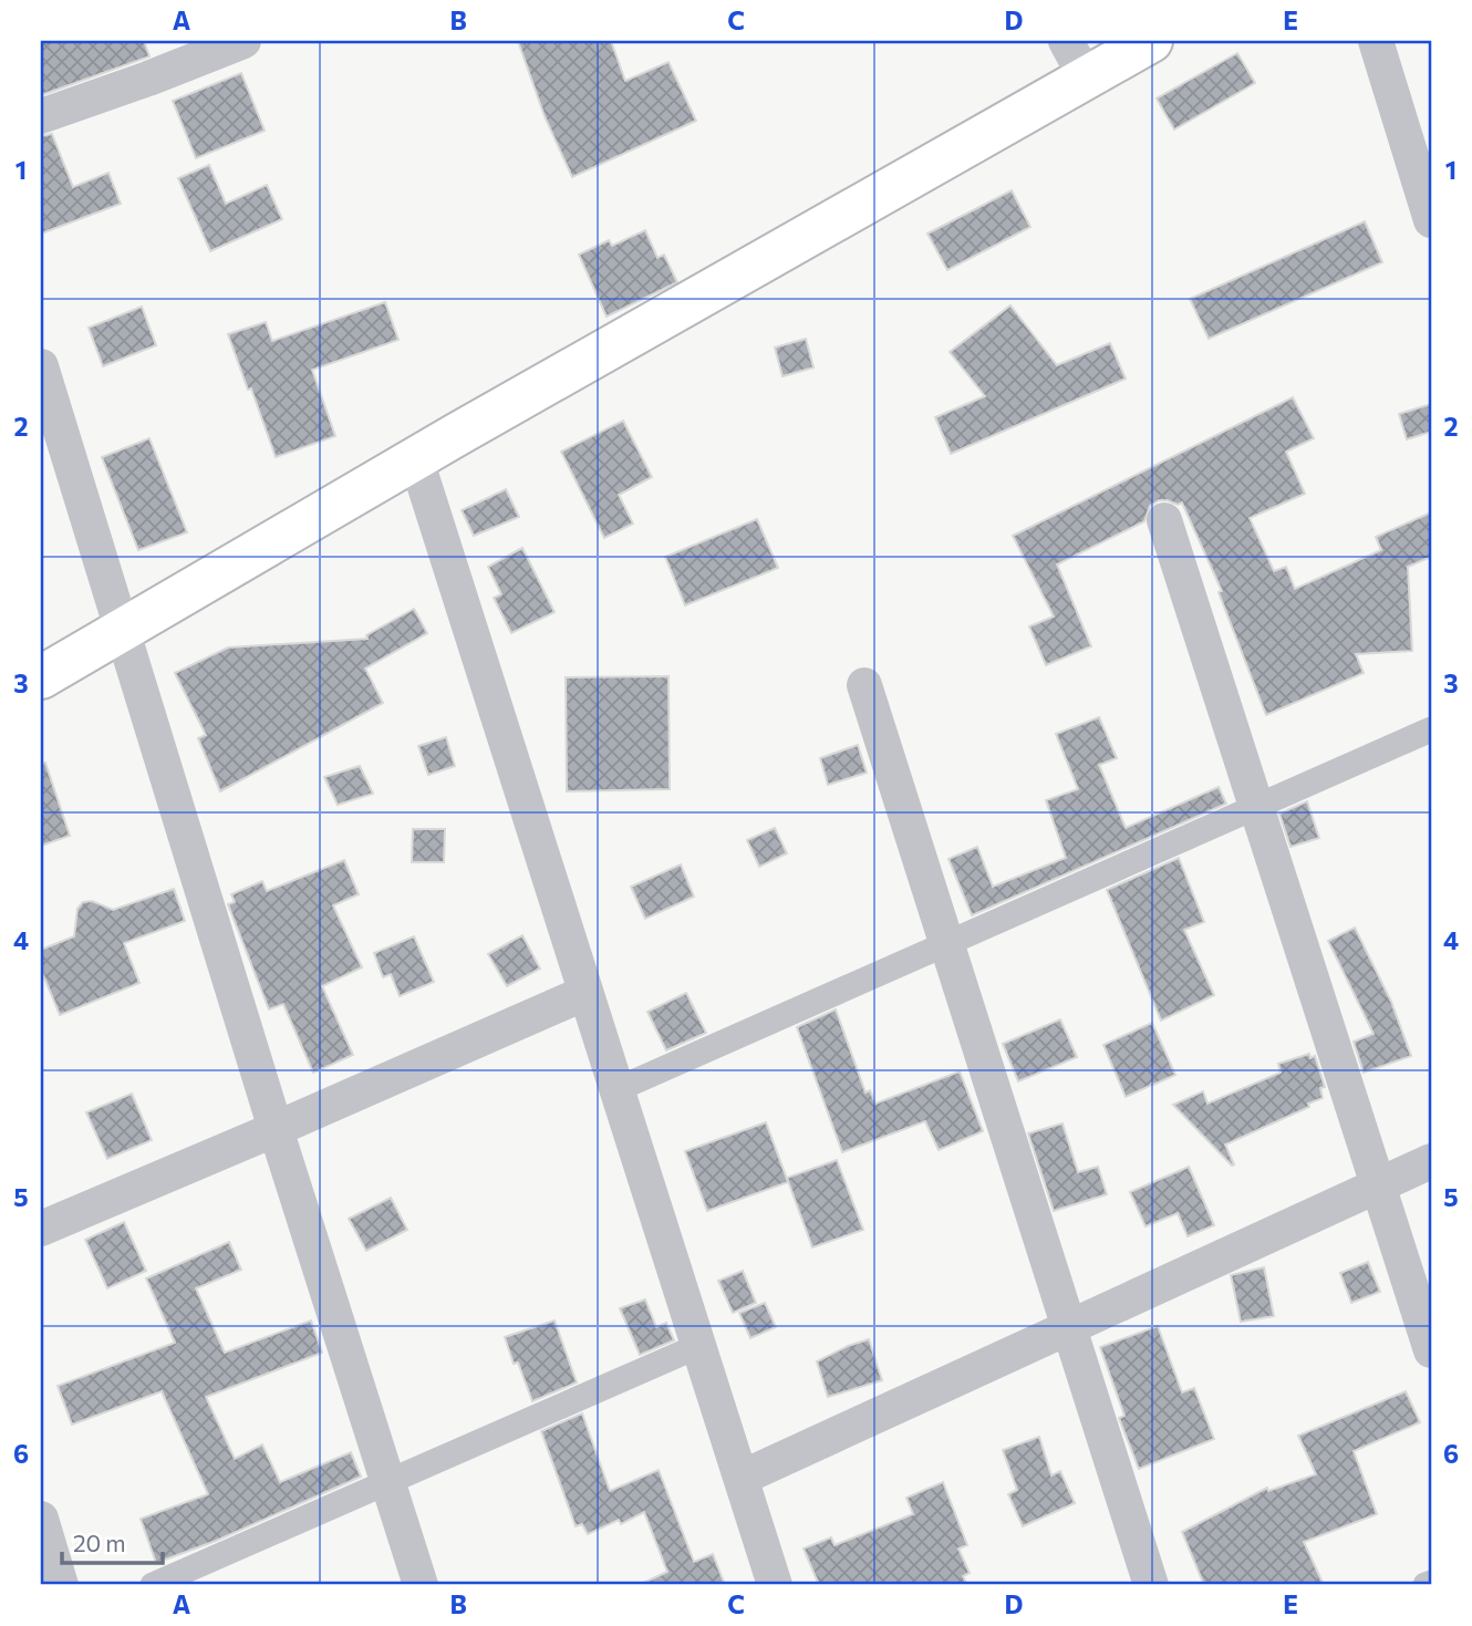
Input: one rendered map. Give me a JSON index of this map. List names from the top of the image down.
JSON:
{
  "scale_bar": "20 m",
  "grid": {
    "columns": [
      "A",
      "B",
      "C",
      "D",
      "E"
    ],
    "rows": [
      "1",
      "2",
      "3",
      "4",
      "5",
      "6"
    ]
  }
}
